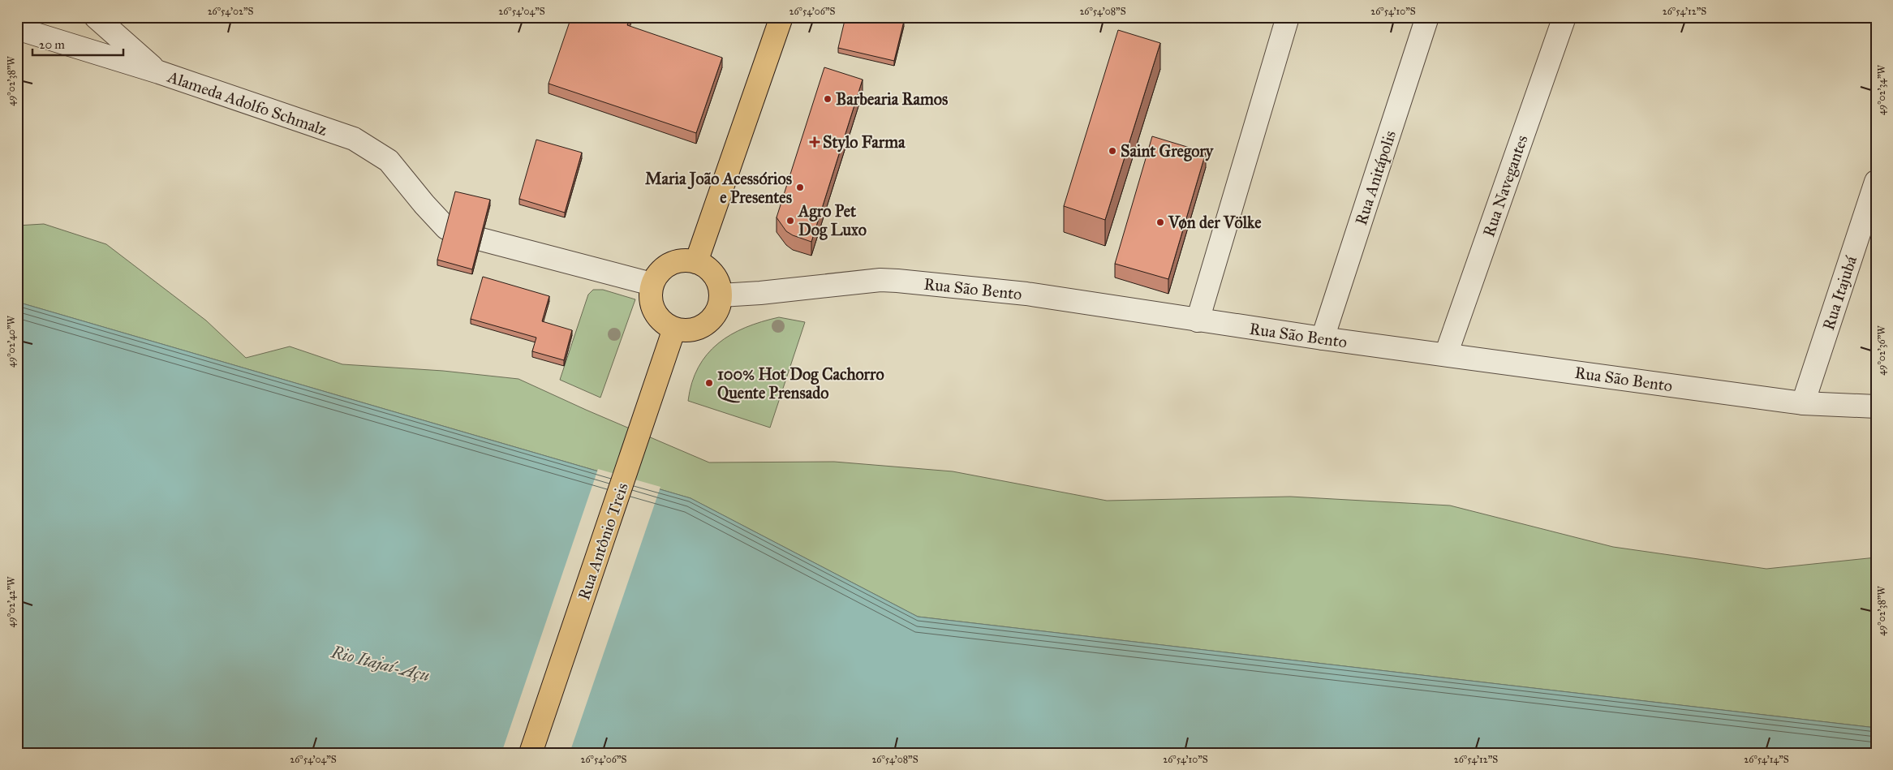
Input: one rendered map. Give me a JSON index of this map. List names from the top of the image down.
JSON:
{
  "streets": {
    "main road": ["Rua Antônio Treis"],
    "street": [
      "Alameda Adolfo Schmalz",
      "Rua Anitápolis",
      "Rua Navegantes",
      "Rua São Bento",
      "Rua Itajubá"
    ]
  },
  "crossings": [
    ["Rua Anitápolis", "Rua São Bento"],
    ["Rua Navegantes", "Rua São Bento"],
    ["Rua São Bento", "Rua Itajubá"],
    ["Rua São Bento", "Rua Antônio Treis"]
  ],
  "water": ["Rio Itajaí-Açu"],
  "places": {
    "other": [
      "Barbearia Ramos",
      "Saint Gregory",
      "Maria João Acessórios e Presentes",
      "Agro Pet Dog Luxo",
      "Vøn der Völke",
      "100% Hot Dog Cachorro Quente Prensado"
    ],
    "health": ["Stylo Farma"]
  },
  "scale_bar": "20 m",
  "coordinates": [
    "26°54'02\"S",
    "26°54'04\"S",
    "26°54'06\"S",
    "26°54'08\"S",
    "26°54'10\"S",
    "26°54'12\"S",
    "49°02'38\"W",
    "49°02'34\"W",
    "49°02'40\"W",
    "49°02'36\"W",
    "49°02'42\"W",
    "26°54'14\"S"
  ]
}
